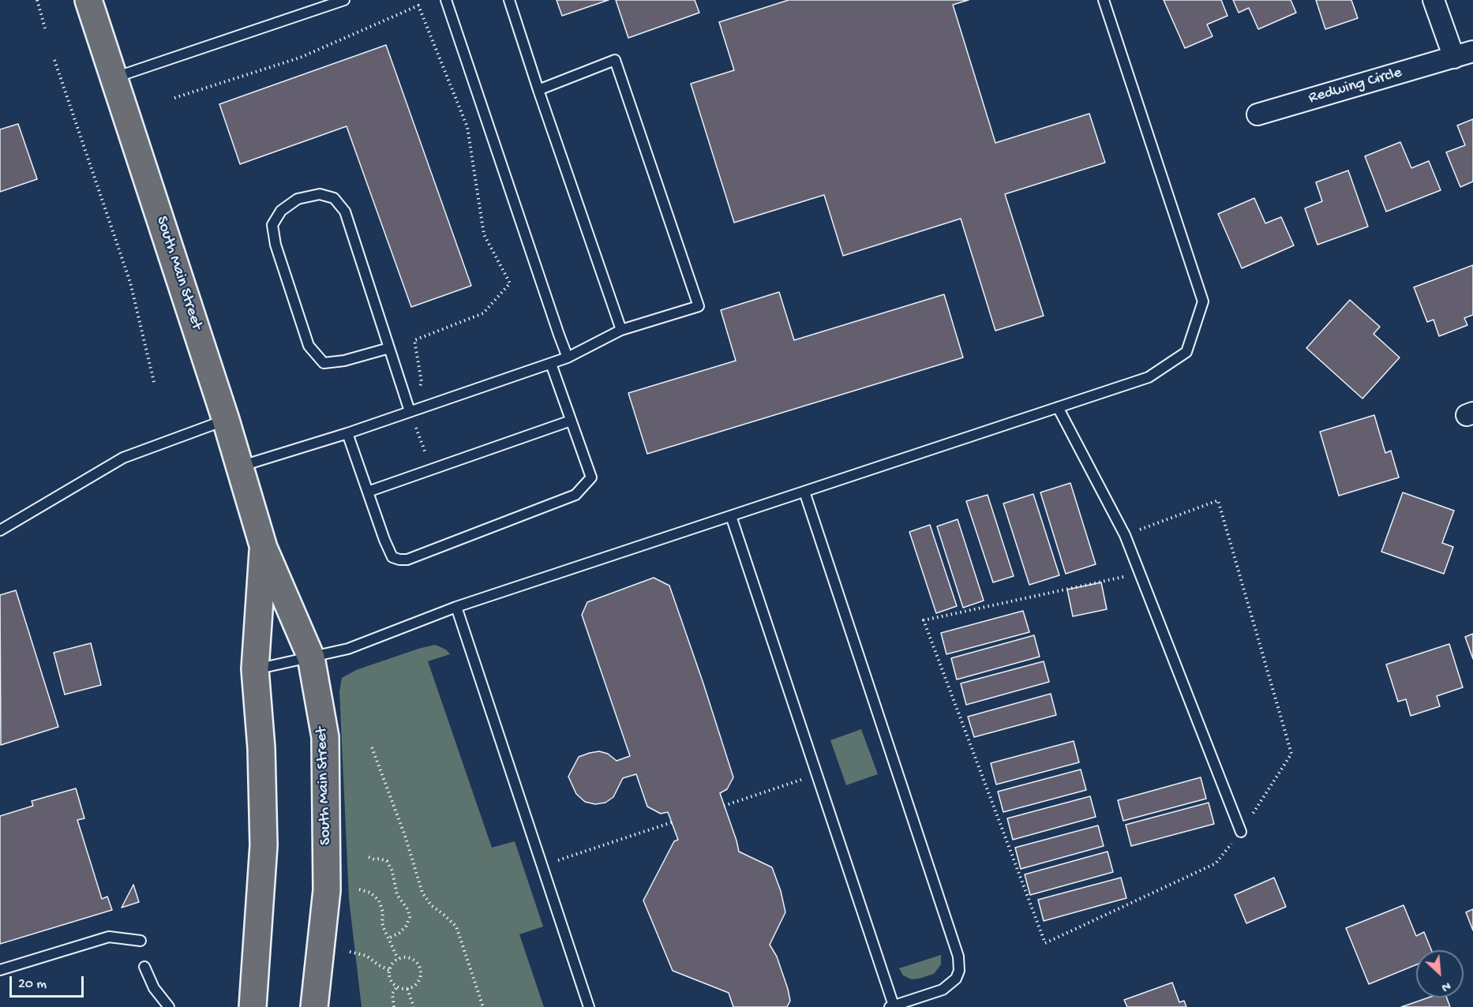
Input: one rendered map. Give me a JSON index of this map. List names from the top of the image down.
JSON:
{
  "streets": {
    "main road": ["South Main Street"],
    "street": ["Redwing Circle"]
  },
  "scale_bar": "20 m",
  "north": "bottom right"
}
